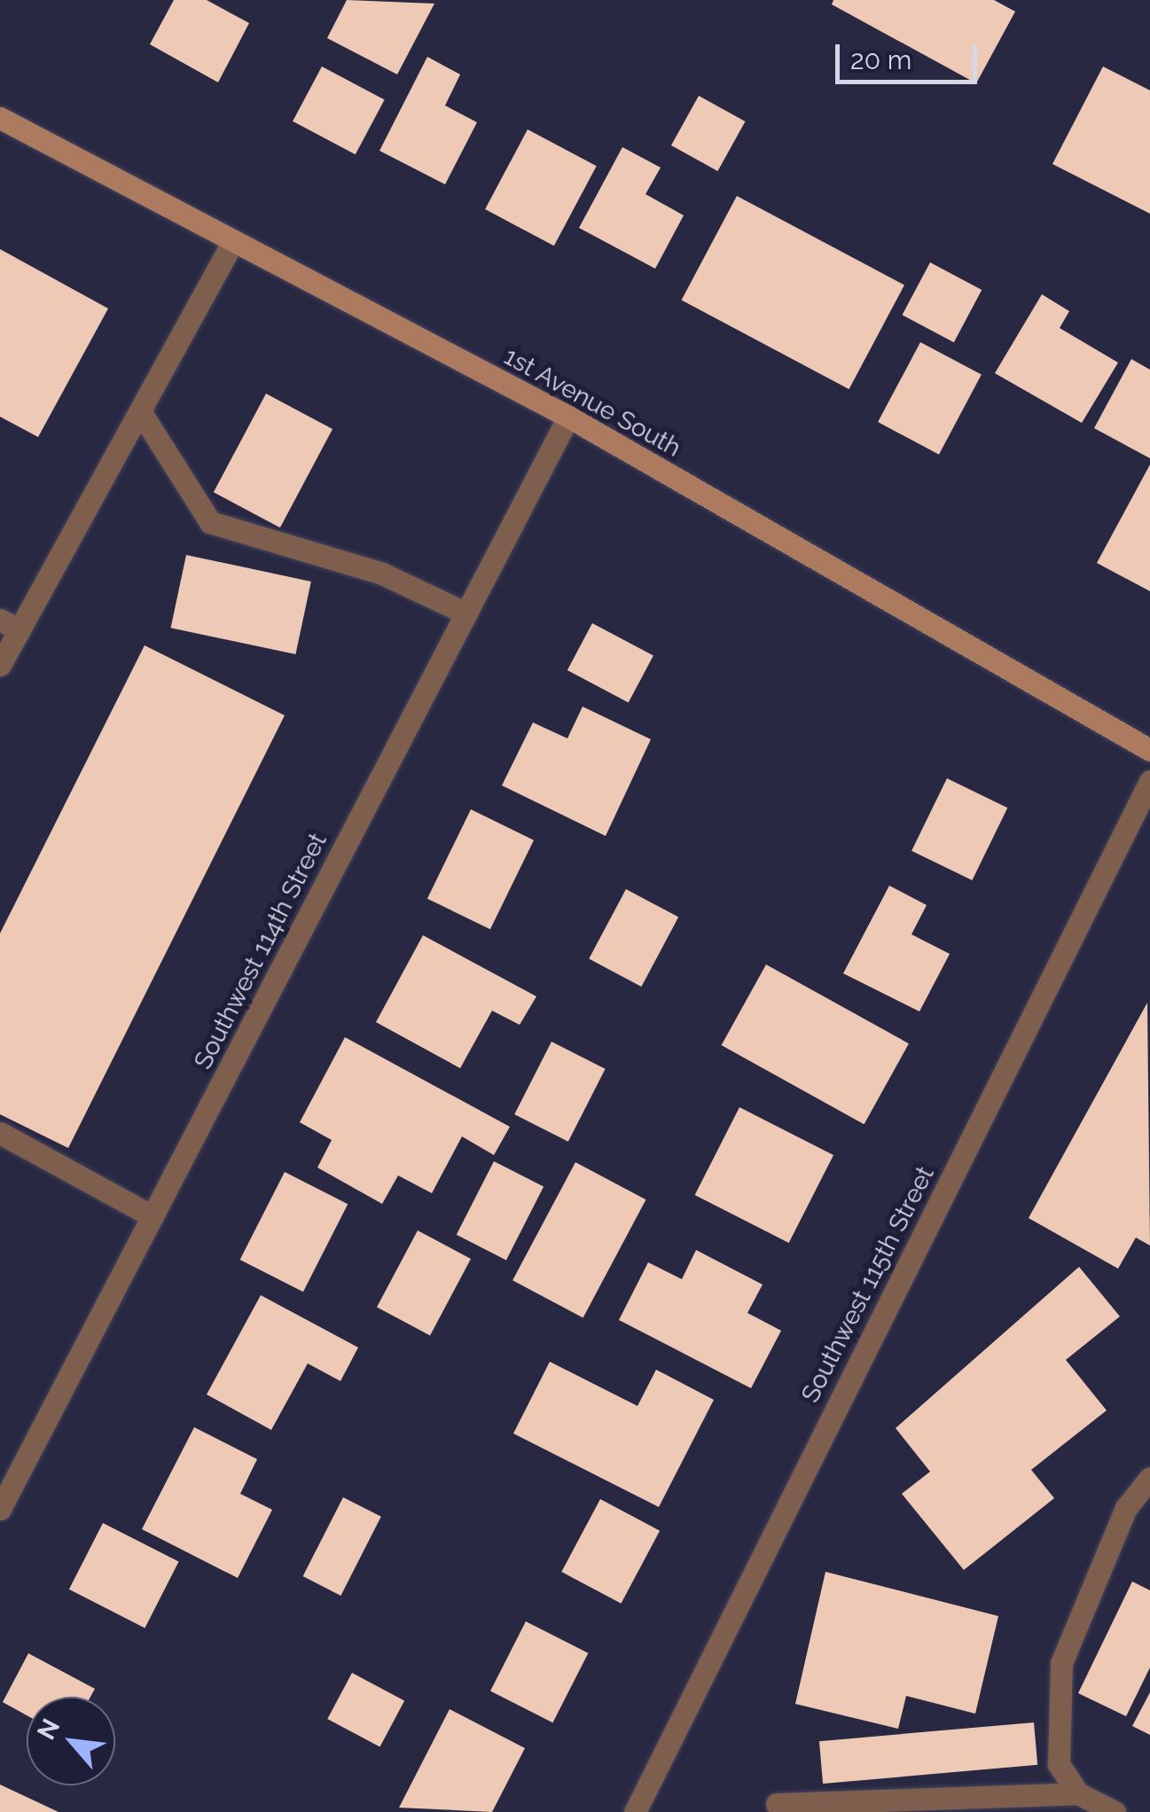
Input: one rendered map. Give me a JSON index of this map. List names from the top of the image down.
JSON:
{
  "streets": {
    "main road": ["1st Avenue South"],
    "street": ["Southwest 114th Street", "Southwest 115th Street"]
  },
  "crossings": [
    ["1st Avenue South", "Southwest 114th Street"]
  ],
  "scale_bar": "20 m",
  "north": "top left"
}
